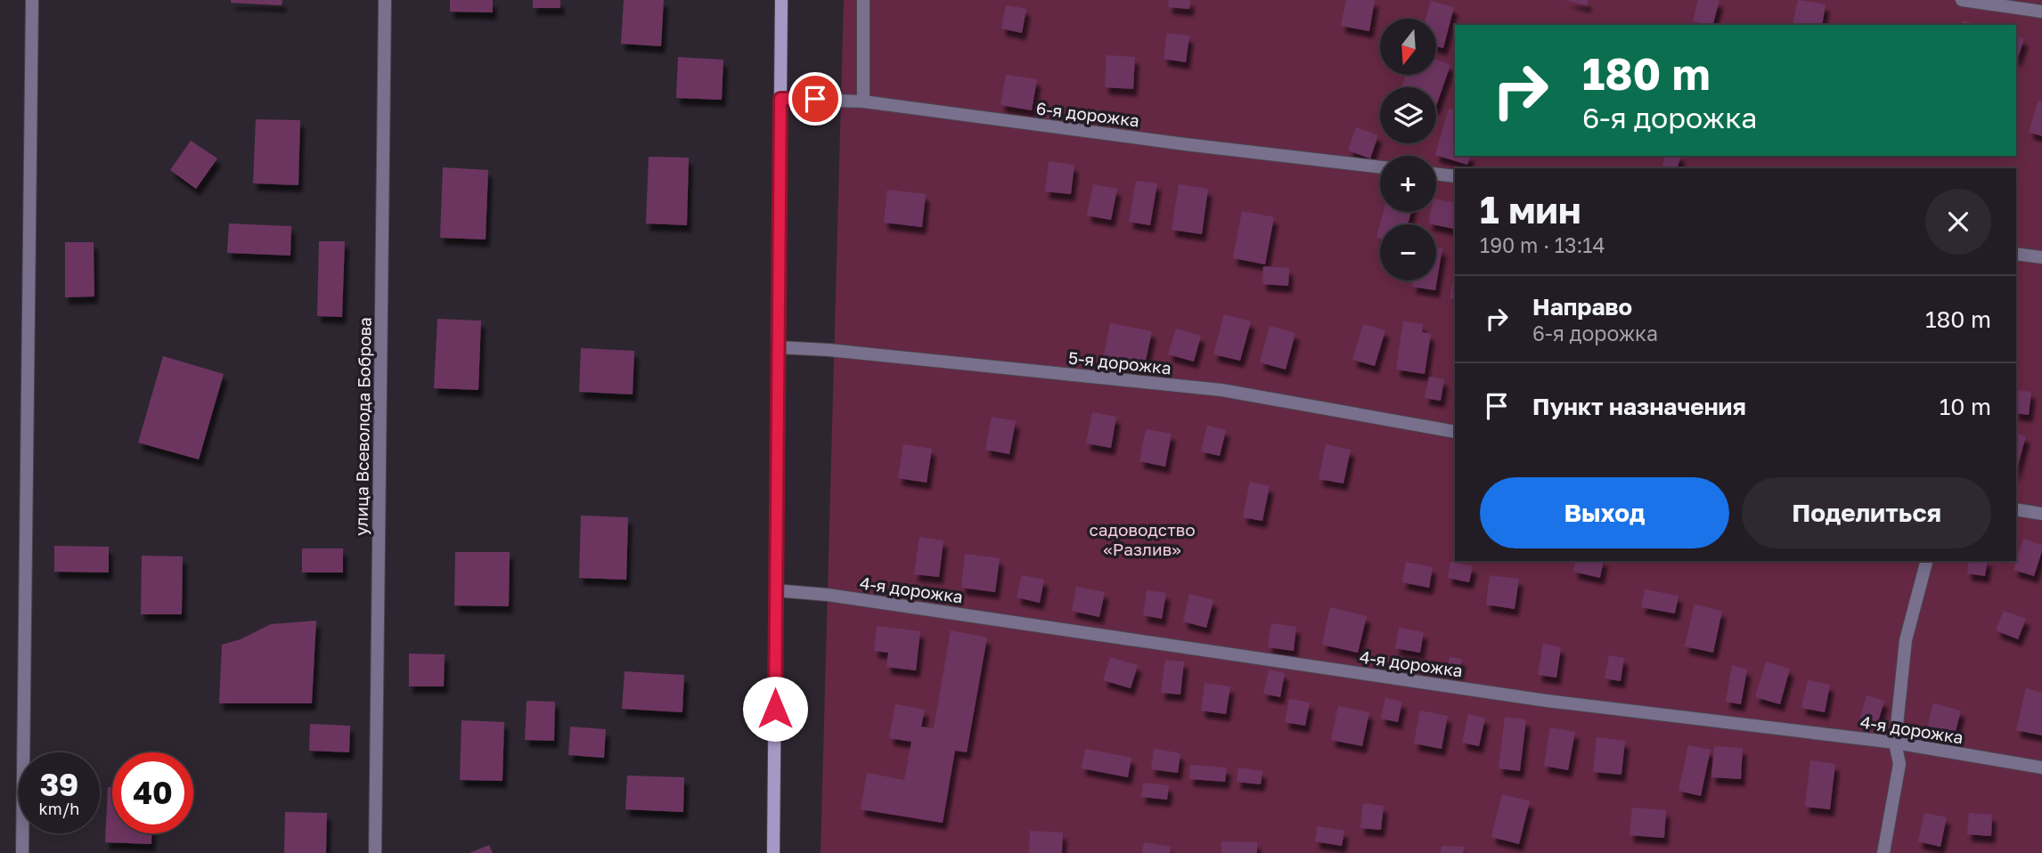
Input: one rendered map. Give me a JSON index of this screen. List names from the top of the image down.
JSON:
{
  "streets": {
    "street": [
      "6-я дорожка",
      "5-я дорожка",
      "улица Всеволода Боброва",
      "4-я дорожка"
    ]
  },
  "parks": ["садоводство «Разлив»"],
  "north": "bottom",
  "page": {
    "map_buttons": ["+", "−"],
    "turn": ["180 m", "6-я дорожка"],
    "heading": ["1 мин", "190 m · 13:14"],
    "list": [
      {
        "name": "Направо",
        "note": "6-я дорожка",
        "value": "180 m"
      },
      {
        "name": "Пункт назначения",
        "value": "10 m"
      }
    ],
    "buttons": ["Выход", "Поделиться"],
    "speed": "39 km/h",
    "limit": "40"
  }
}
